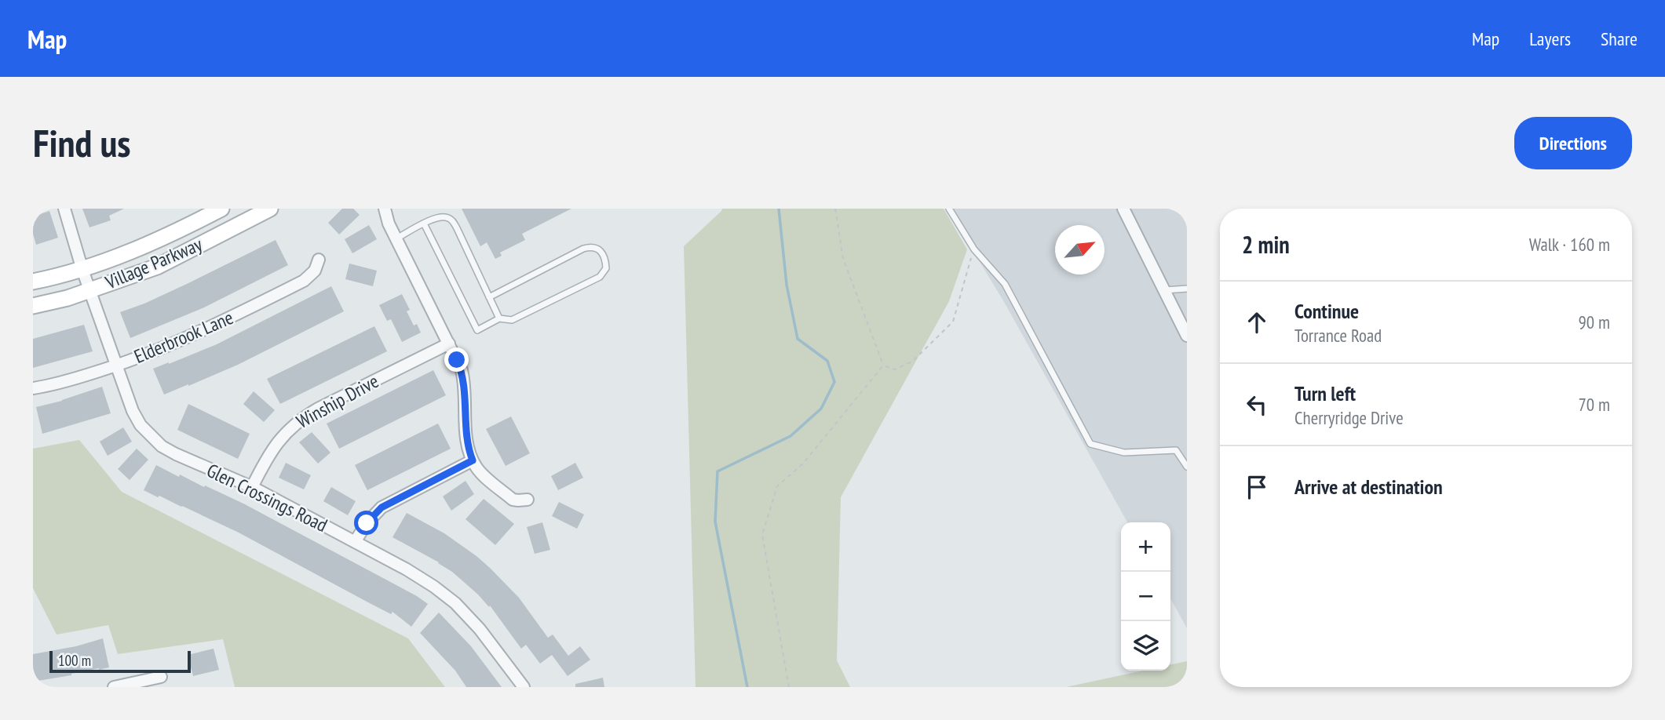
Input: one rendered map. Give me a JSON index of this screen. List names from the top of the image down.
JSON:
{
  "streets": {
    "main road": ["Village Parkway"],
    "street": ["Elderbrook Lane", "Winship Drive", "Glen Crossings Road"]
  },
  "crossings": [
    ["Village Parkway", "Glen Crossings Road"],
    ["Elderbrook Lane", "Glen Crossings Road"],
    ["Winship Drive", "Glen Crossings Road"]
  ],
  "scale_bar": "100 m",
  "north": "top right",
  "page": {
    "header": "Map",
    "nav": ["Map", "Layers", "Share"],
    "buttons": "Directions",
    "title": "Find us",
    "heading": ["2 min", "Walk · 160 m"],
    "list": [
      ["Continue", "Torrance Road", "90 m"],
      ["Turn left", "Cherryridge Drive", "70 m"],
      "Arrive at destination"
    ],
    "map_buttons": ["+", "−"],
    "scale": "100 m"
  }
}
